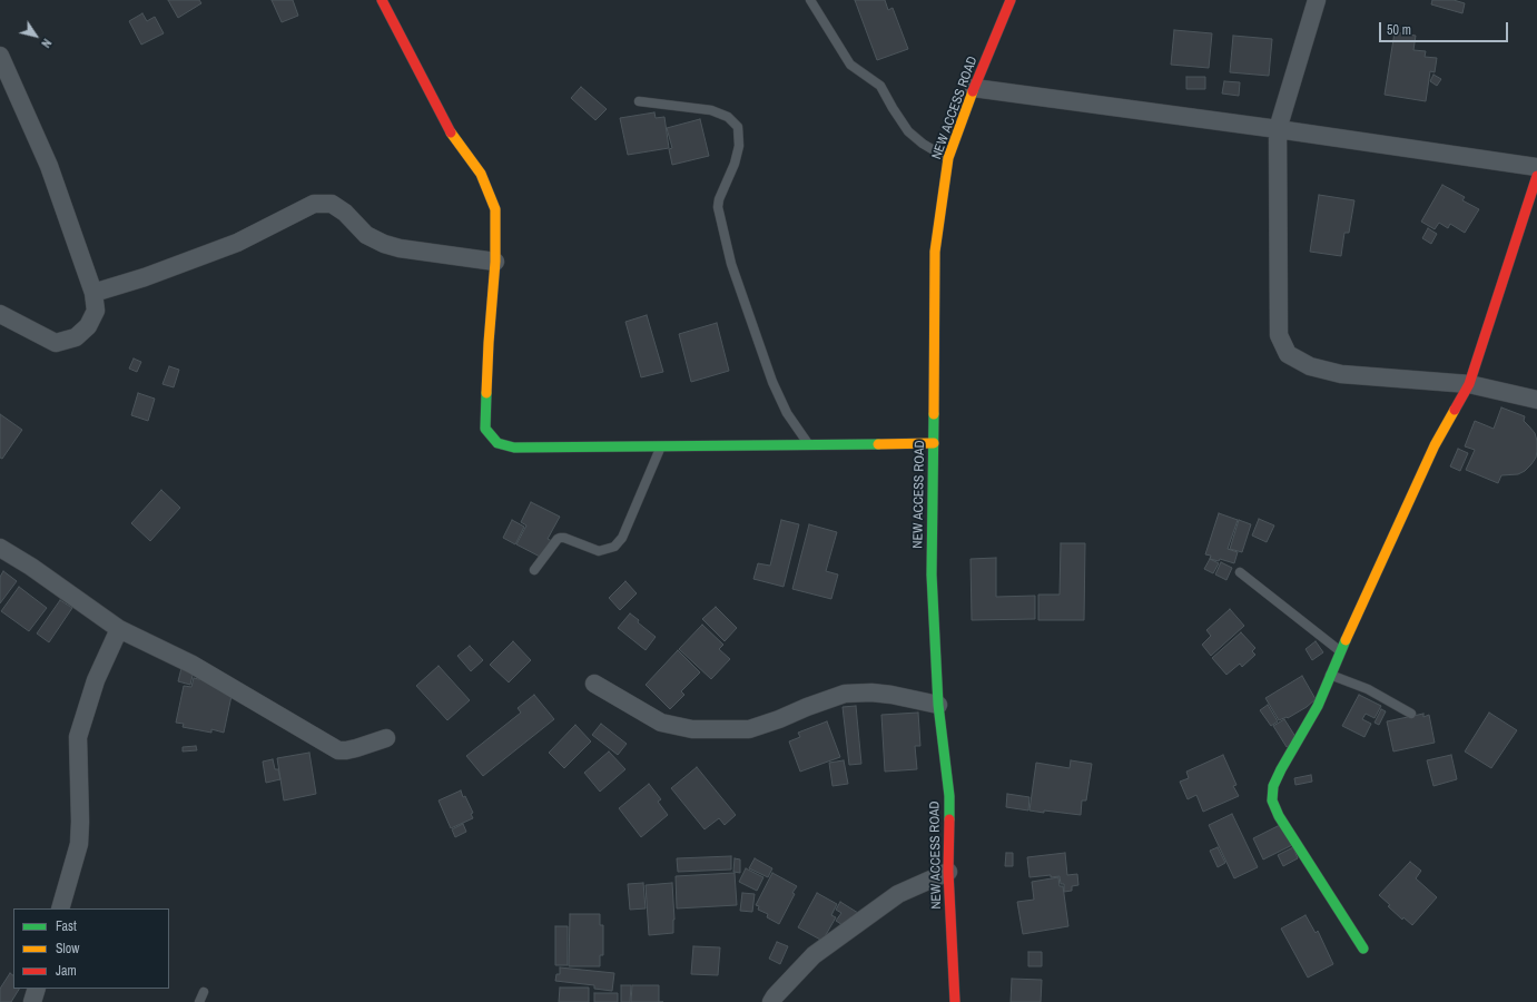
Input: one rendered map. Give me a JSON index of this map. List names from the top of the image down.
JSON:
{
  "streets": {
    "street": ["NEW ACCESS ROAD"]
  },
  "legend": ["Fast", "Slow", "Jam"],
  "scale_bar": "50 m",
  "north": "bottom right"
}
